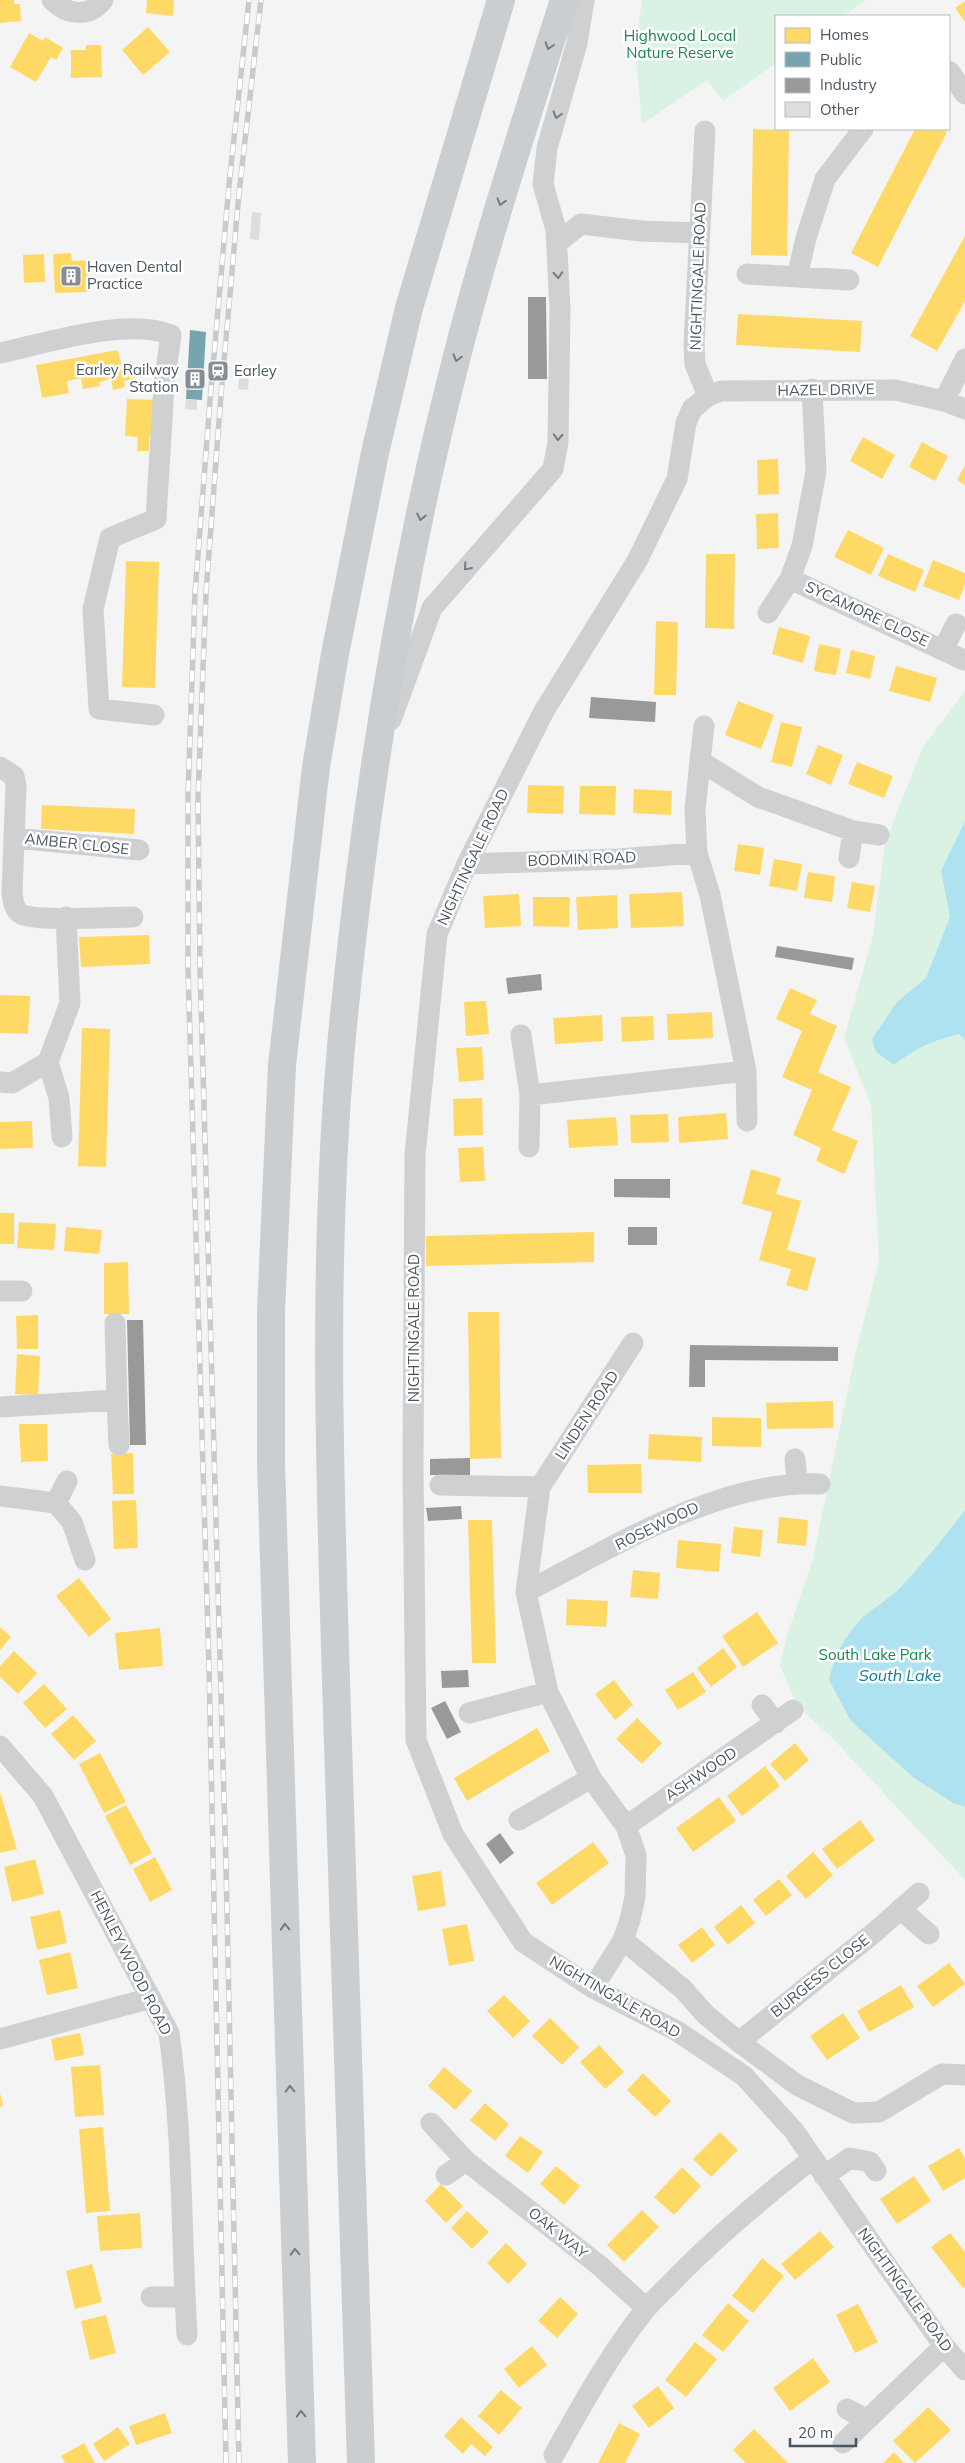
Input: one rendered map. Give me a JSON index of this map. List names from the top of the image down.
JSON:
{
  "streets": {
    "street": [
      "NIGHTINGALE ROAD",
      "HAZEL DRIVE",
      "SYCAMORE CLOSE",
      "AMBER CLOSE",
      "BODMIN ROAD",
      "LINDEN ROAD",
      "ROSEWOOD",
      "ASHWOOD",
      "HENLEY WOOD ROAD",
      "BURGESS CLOSE",
      "OAK WAY"
    ]
  },
  "crossings": [
    ["NIGHTINGALE ROAD", "HAZEL DRIVE"],
    ["NIGHTINGALE ROAD", "BODMIN ROAD"],
    ["NIGHTINGALE ROAD", "LINDEN ROAD"],
    ["HAZEL DRIVE", "SYCAMORE CLOSE"],
    ["LINDEN ROAD", "ROSEWOOD"],
    ["LINDEN ROAD", "ASHWOOD"]
  ],
  "water": ["South Lake"],
  "parks": ["Highwood Local Nature Reserve", "South Lake Park"],
  "places": {
    "building": ["Haven Dental Practice", "Earley Railway Station"],
    "station": ["Earley"]
  },
  "legend": [
    "Homes",
    "Public",
    "Industry",
    "Other"
  ],
  "scale_bar": "20 m"
}
